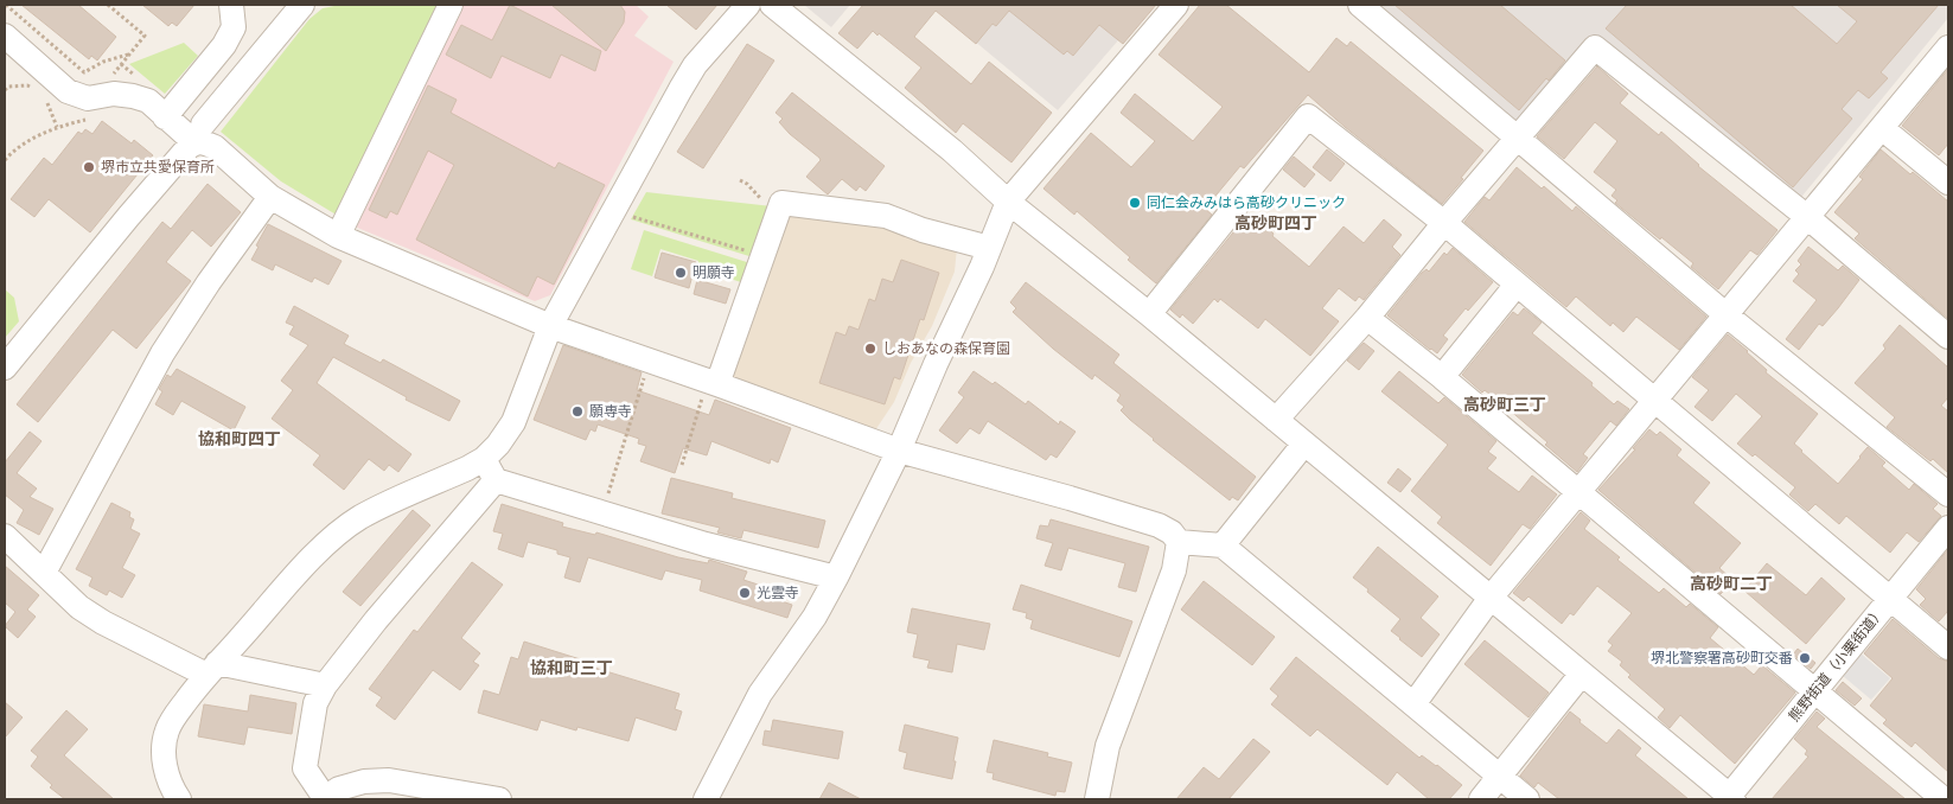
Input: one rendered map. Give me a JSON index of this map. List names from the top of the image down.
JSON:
{
  "streets": {
    "street": ["熊野街道（小栗街道）"]
  },
  "districts": [
    "高砂町四丁",
    "高砂町三丁",
    "協和町四丁",
    "高砂町二丁",
    "協和町三丁"
  ],
  "places": [
    "堺市立共愛保育所",
    "同仁会みみはら高砂クリニック",
    "明願寺",
    "しおあなの森保育園",
    "願専寺",
    "光雲寺",
    "堺北警察署高砂町交番"
  ]
}
